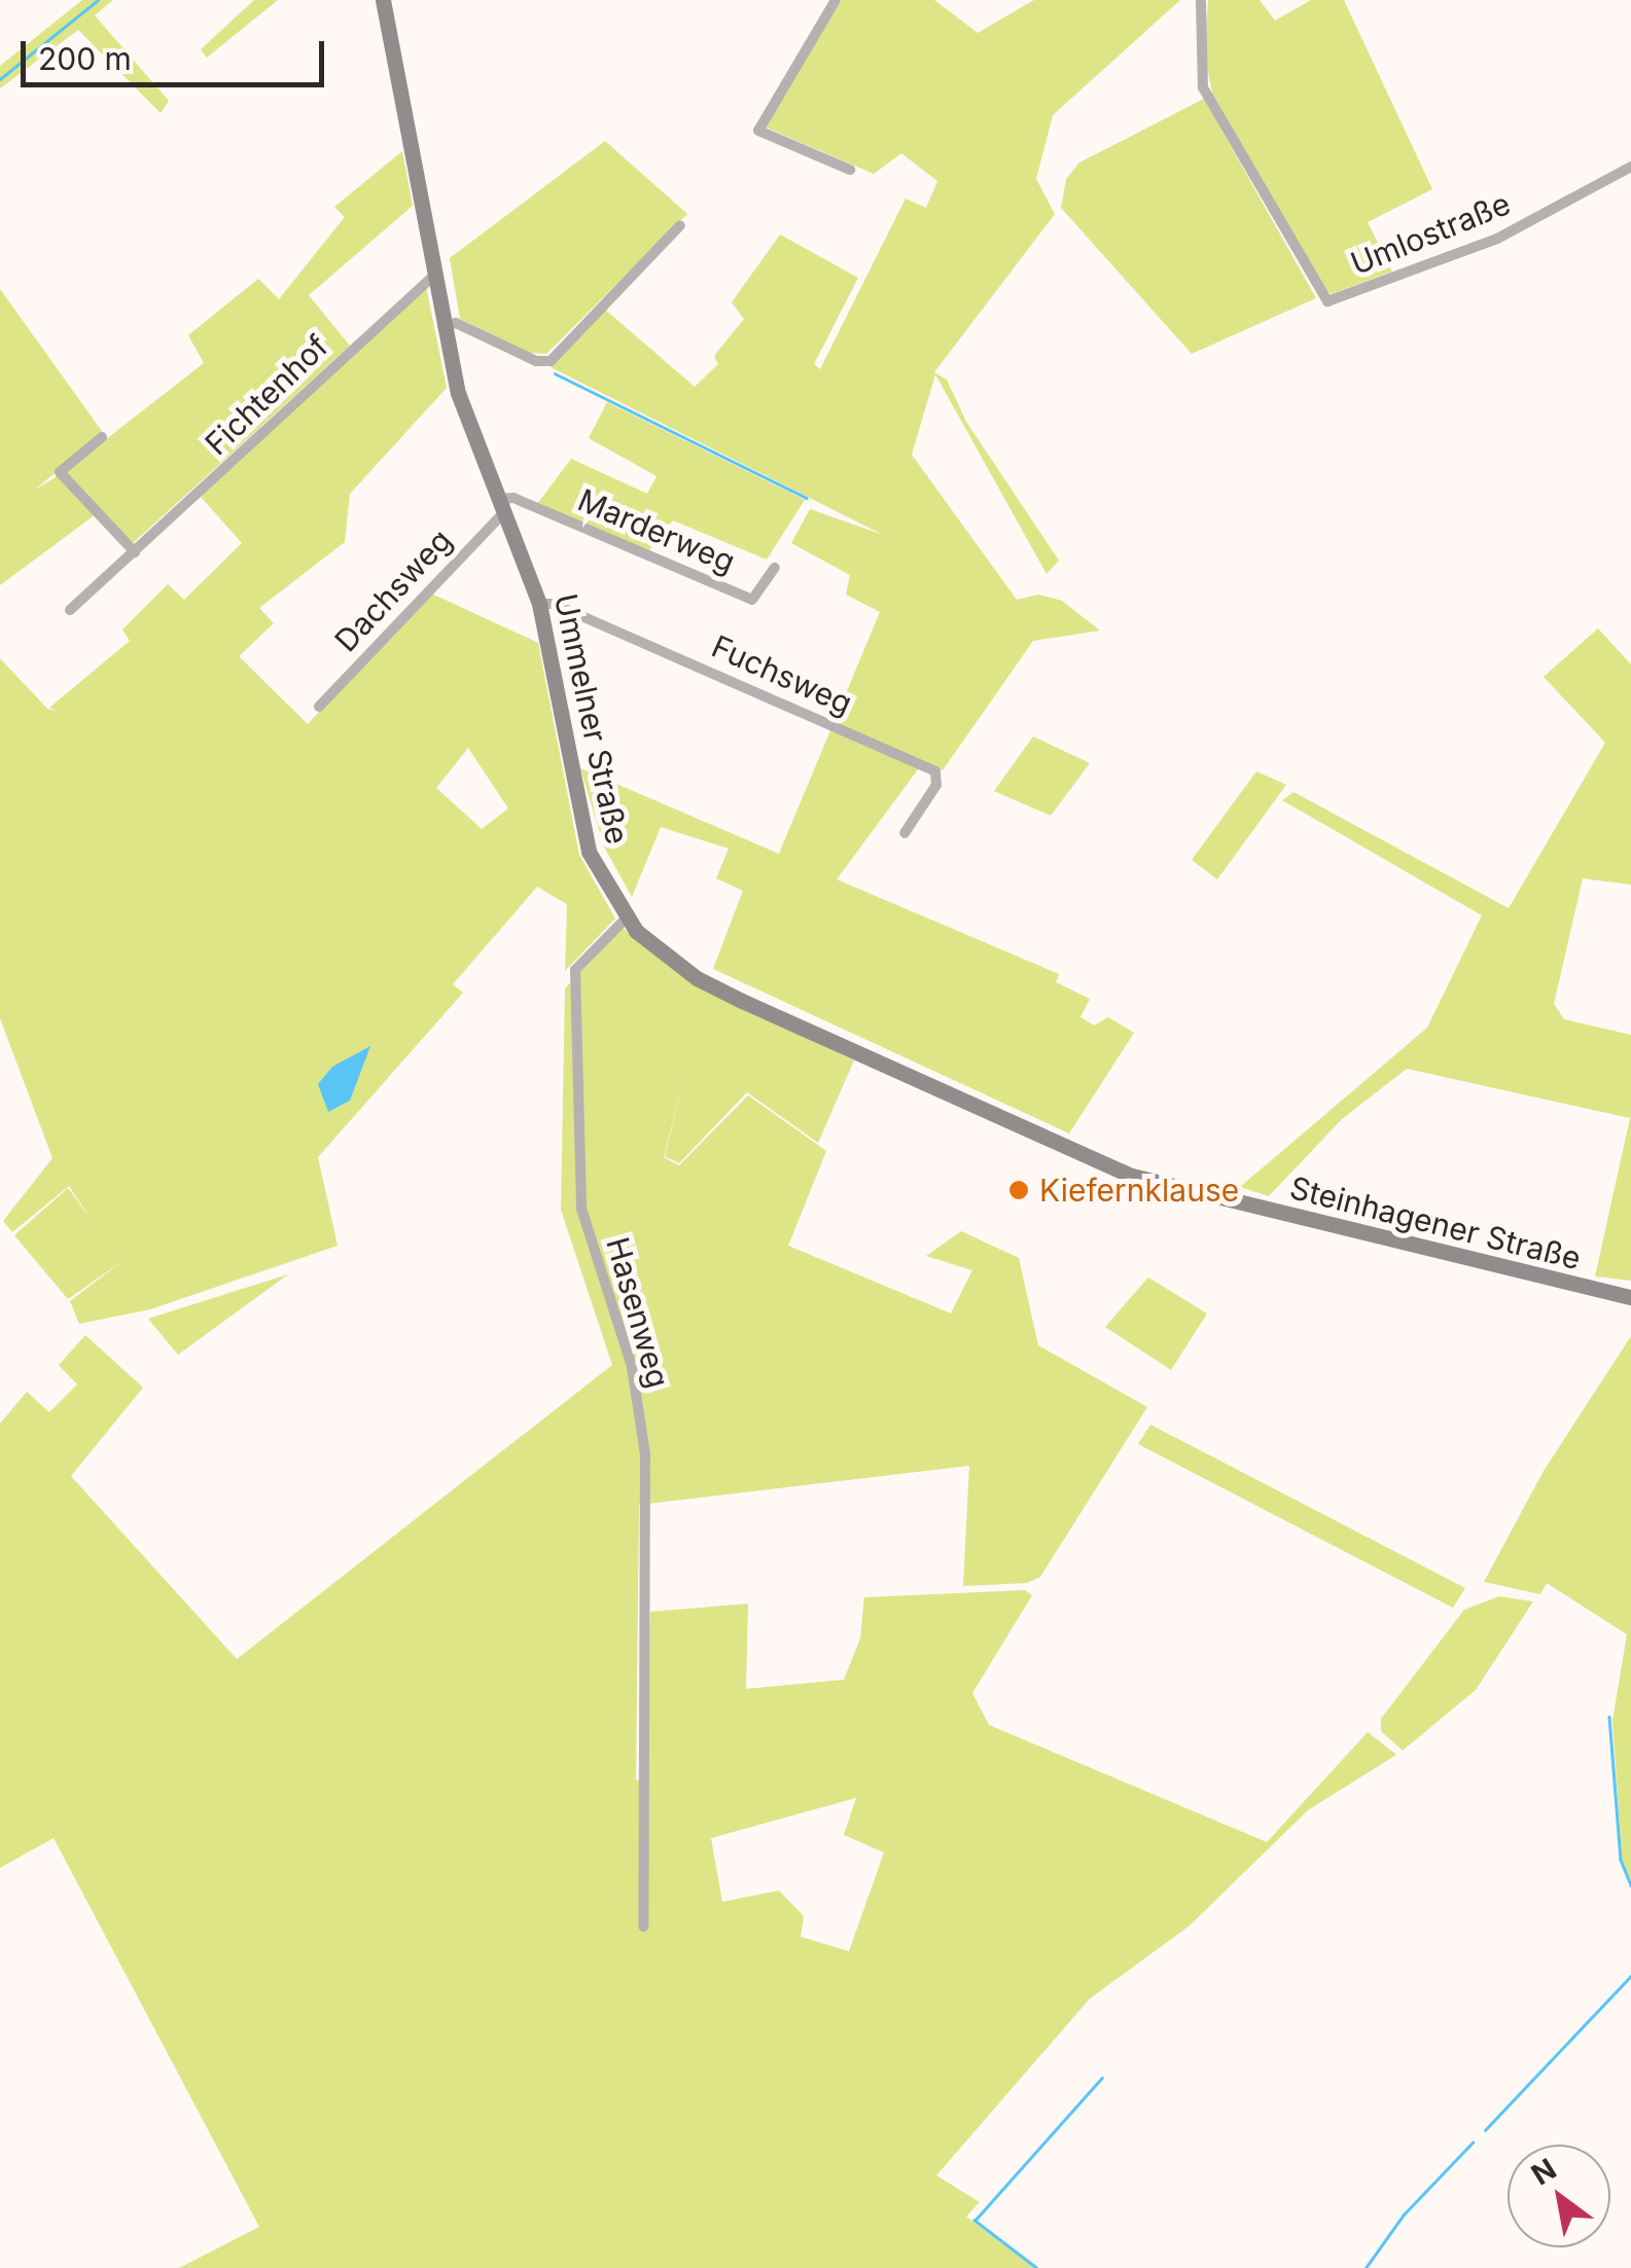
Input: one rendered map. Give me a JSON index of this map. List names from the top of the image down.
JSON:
{
  "streets": {
    "main road": ["Ummelner Straße", "Steinhagener Straße"],
    "street": [
      "Umlostraße",
      "Fichtenhof",
      "Marderweg",
      "Dachsweg",
      "Fuchsweg",
      "Hasenweg"
    ]
  },
  "crossings": [
    ["Fichtenhof", "Ummelner Straße"],
    ["Marderweg", "Dachsweg"],
    ["Marderweg", "Ummelner Straße"],
    ["Dachsweg", "Ummelner Straße"],
    ["Fuchsweg", "Ummelner Straße"],
    ["Ummelner Straße", "Steinhagener Straße"],
    ["Ummelner Straße", "Hasenweg"]
  ],
  "places": ["Kiefernklause"],
  "scale_bar": "200 m",
  "north": "top left"
}
